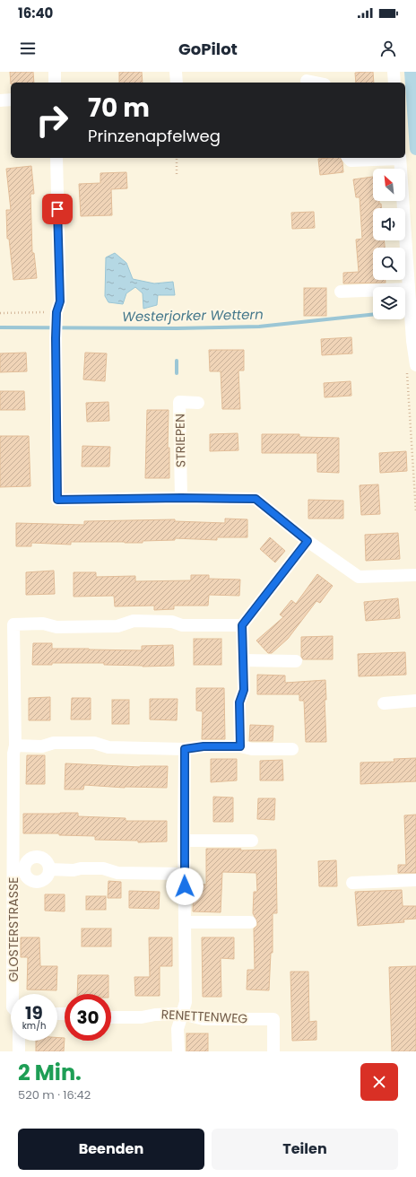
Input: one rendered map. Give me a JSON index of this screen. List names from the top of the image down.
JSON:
{
  "streets": {
    "street": ["STRIEPEN", "GLOSTERSTRASSE", "RENETTENWEG"]
  },
  "water": ["Westerjorker Wettern"],
  "north": "top left",
  "page": {
    "status": "16:40",
    "header": "GoPilot",
    "turn": ["70 m", "Prinzenapfelweg"],
    "speed": "19 km/h",
    "limit": "30",
    "heading": ["2 Min.", "520 m · 16:42"],
    "buttons": ["Beenden", "Teilen"]
  }
}
